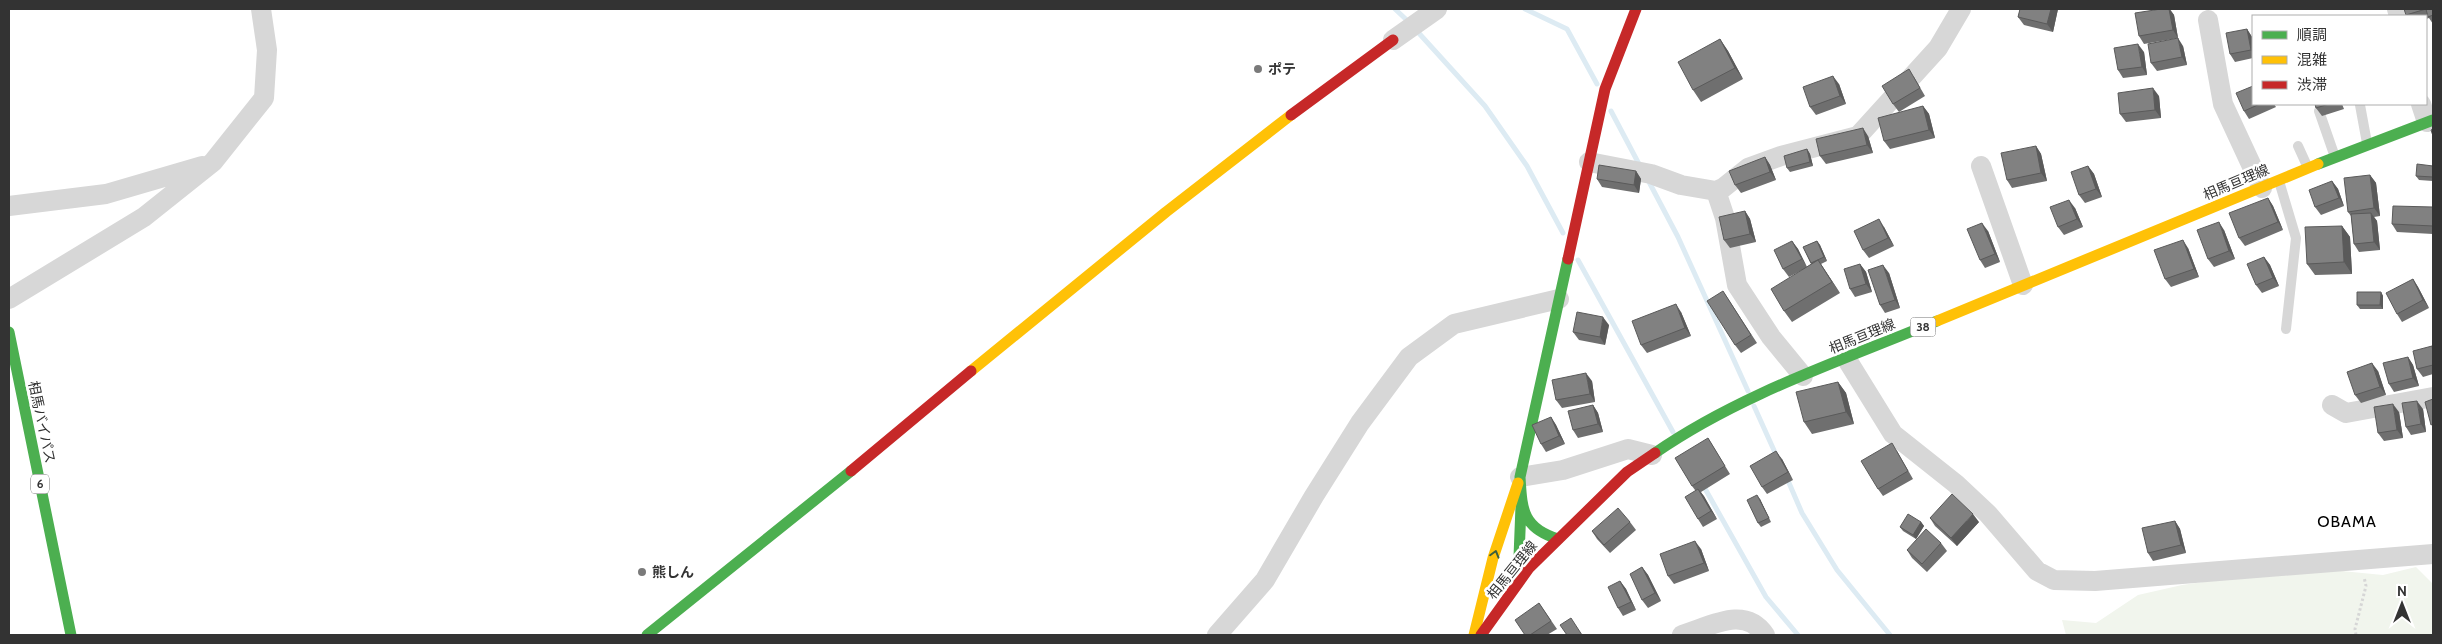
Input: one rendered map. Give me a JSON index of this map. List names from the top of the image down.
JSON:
{
  "streets": {
    "main road": [
      "相馬亘理線",
      "38",
      "相馬バイパス",
      "6"
    ]
  },
  "districts": ["OBAMA"],
  "places": ["ポテ", "熊しん"],
  "legend": ["順調", "混雑", "渋滞"],
  "north": "top"
}
